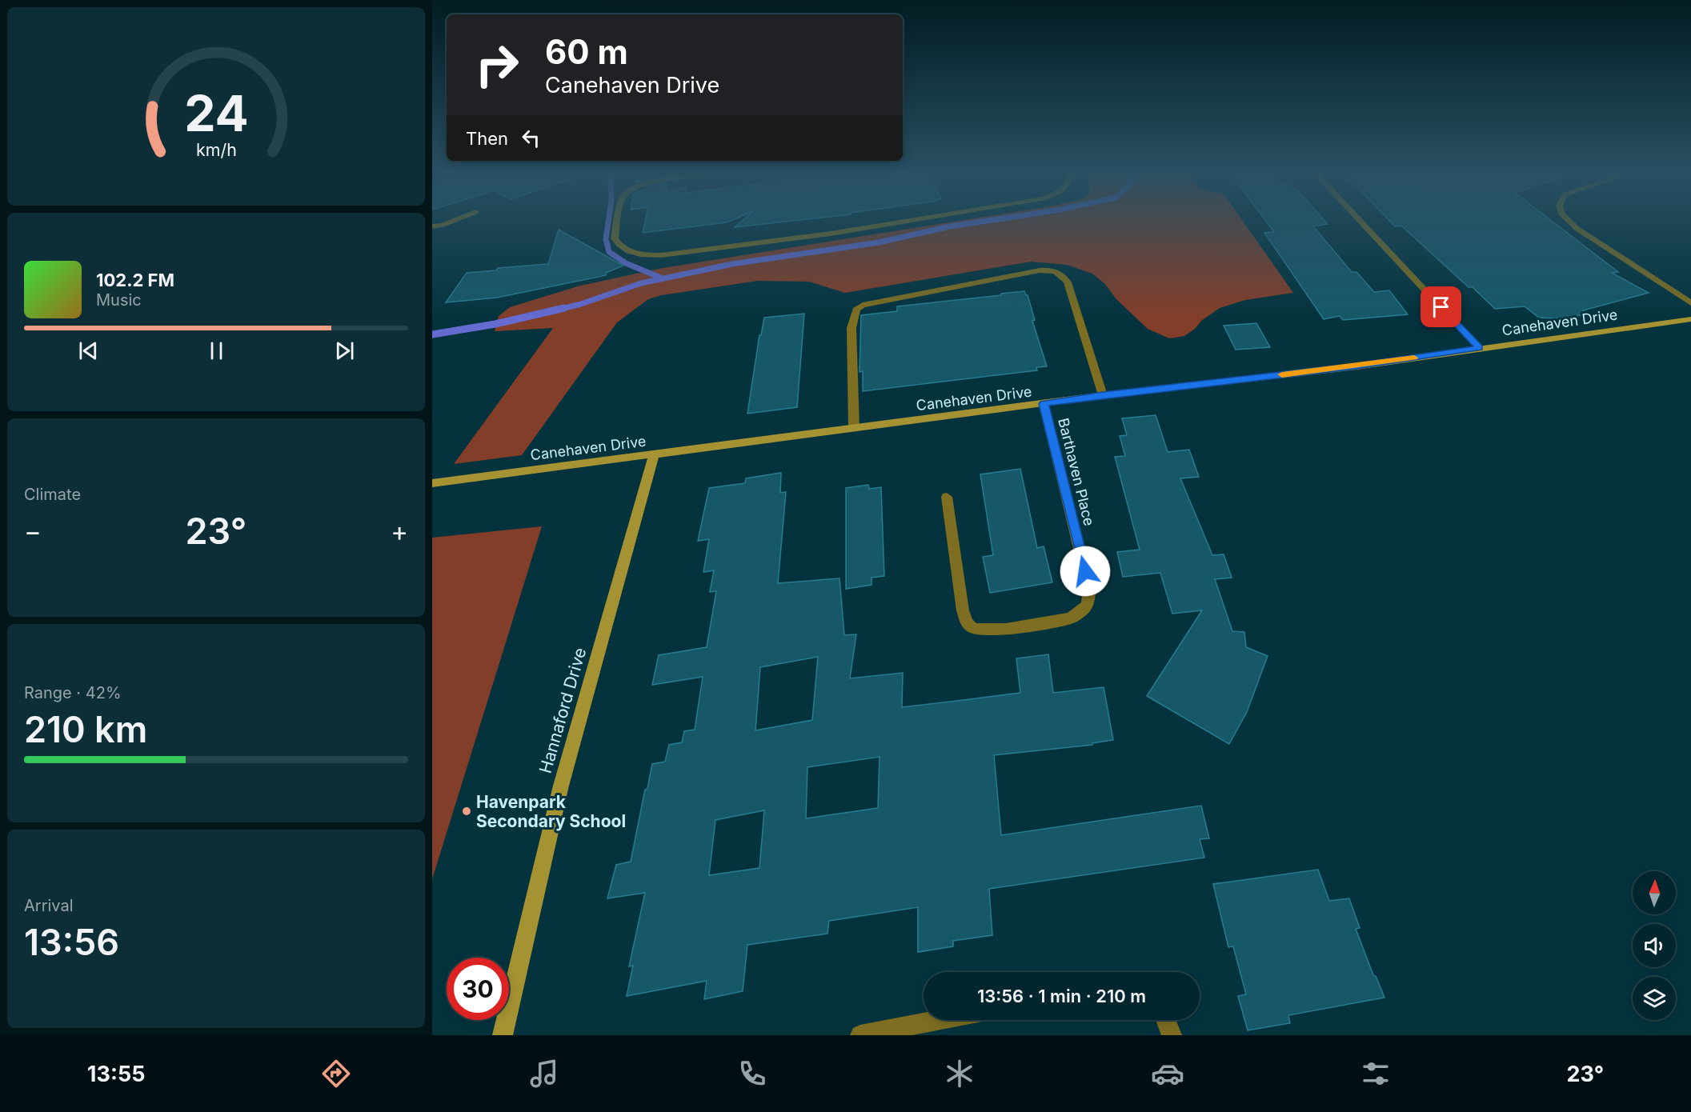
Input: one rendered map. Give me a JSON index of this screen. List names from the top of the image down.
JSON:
{
  "streets": {
    "street": ["Canehaven Drive", "Barthaven Place", "Hannaford Drive"]
  },
  "crossings": [
    ["Canehaven Drive", "Barthaven Place"],
    ["Canehaven Drive", "Hannaford Drive"]
  ],
  "places": ["Havenpark Secondary School"],
  "north": "top",
  "page": {
    "turn": ["60 m", "Canehaven Drive"],
    "then": "Then",
    "song": ["102.2 FM", "Music"],
    "tile": [
      "Climate",
      ["Range · 42%", "210 km"],
      ["Arrival", "13:56"]
    ],
    "heat": ["−", "23°", "+"],
    "limit": "30",
    "trip": "13:56 · 1 min · 210 m",
    "tabs": ["13:55", "23°"],
    "gauge": ["24", "km/h"]
  }
}
